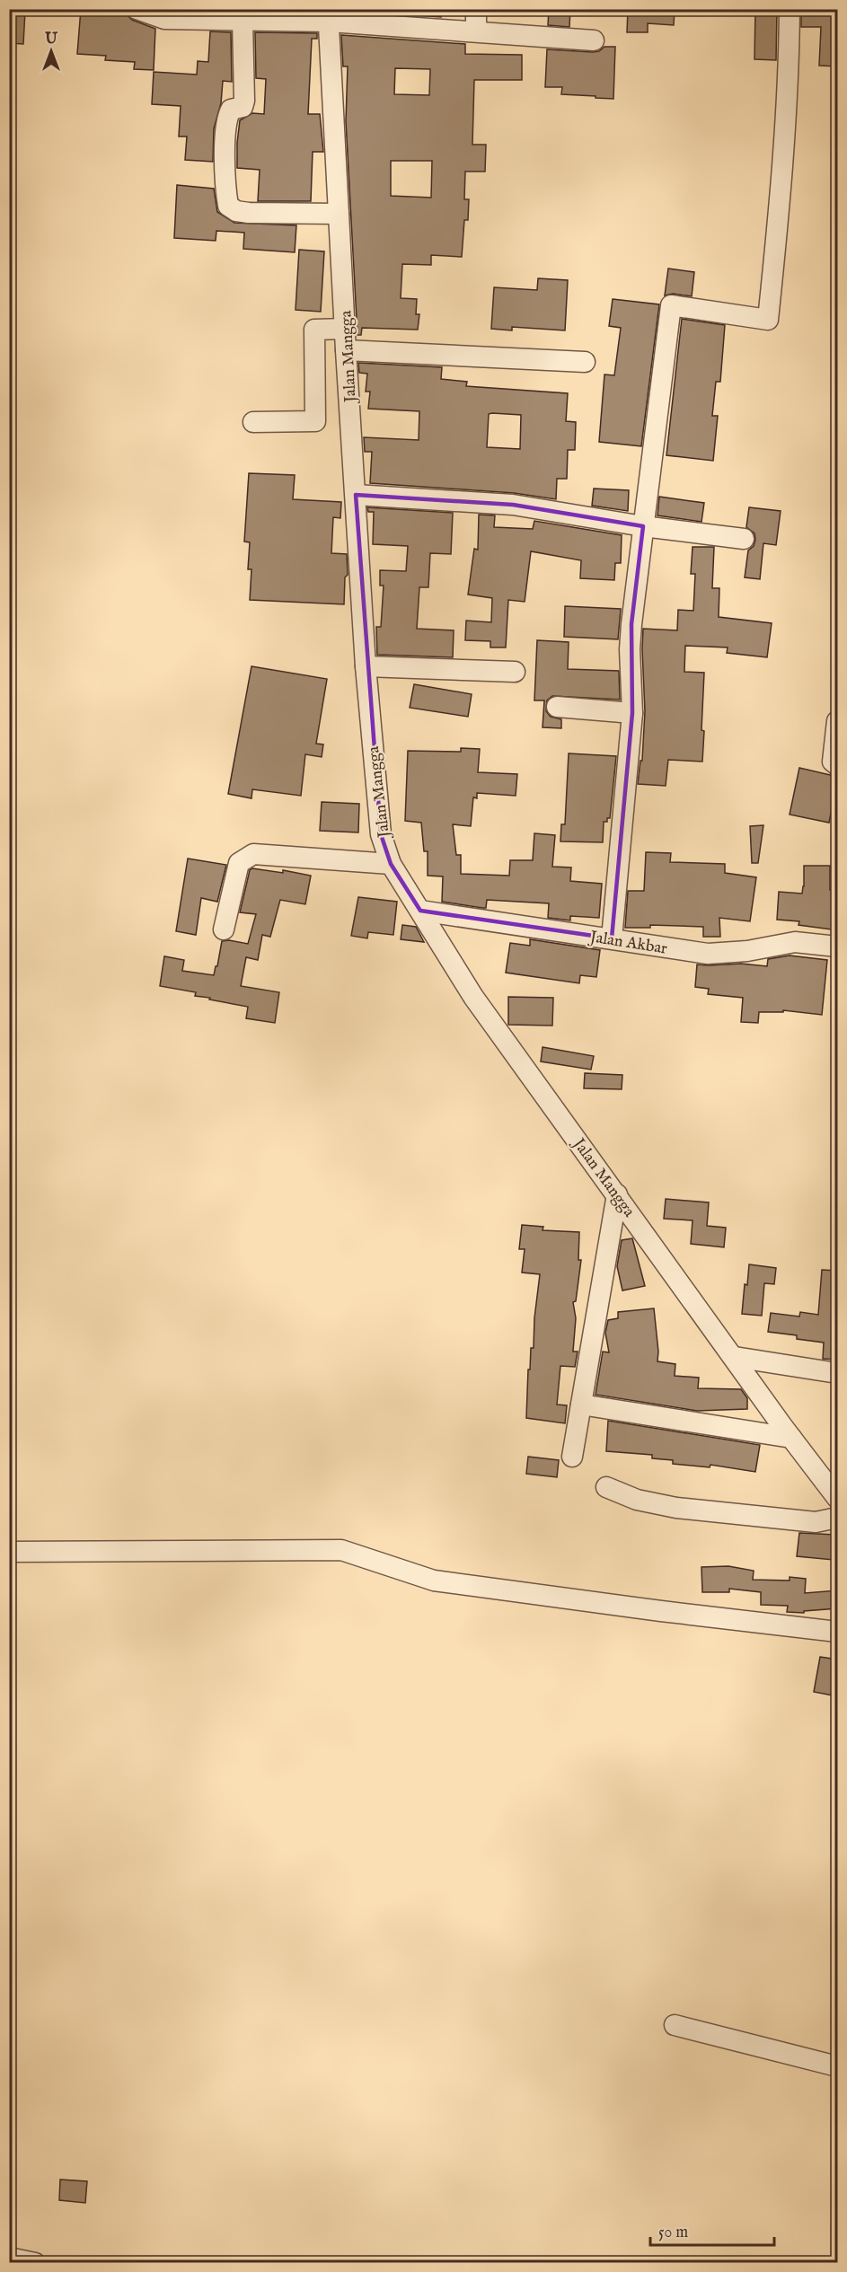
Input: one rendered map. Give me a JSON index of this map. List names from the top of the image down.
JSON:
{
  "streets": {
    "street": ["Jalan Mangga", "Jalan Akbar"]
  },
  "crossings": [
    ["Jalan Mangga", "Jalan Akbar"]
  ],
  "scale_bar": "50 m",
  "north": "top"
}
